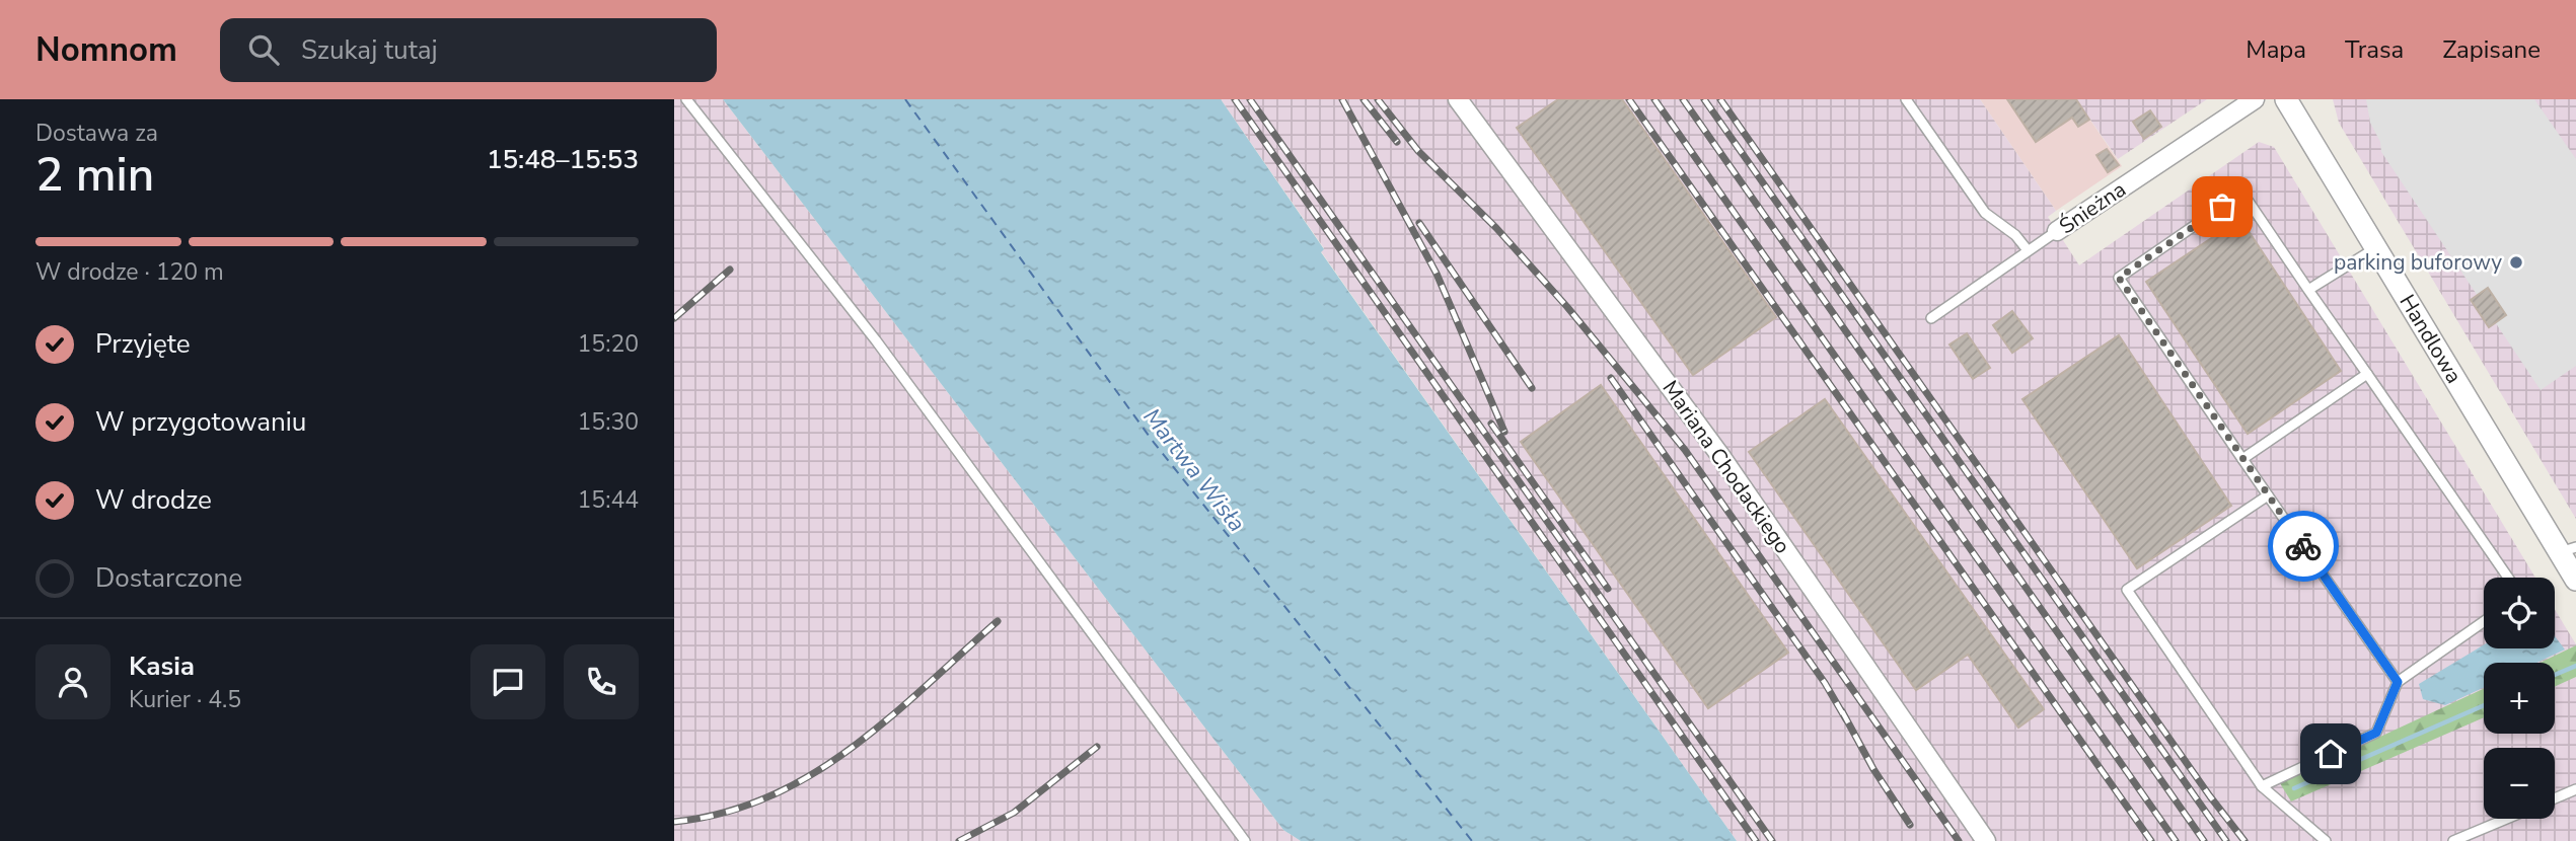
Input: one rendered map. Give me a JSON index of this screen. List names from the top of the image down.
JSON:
{
  "streets": {
    "street": ["Śnieżna", "Handlowa", "Mariana Chodackiego"]
  },
  "water": ["Martwa Wisła"],
  "places": ["parking buforowy"],
  "page": {
    "header": "Nomnom",
    "search": "Szukaj tutaj",
    "nav": ["Mapa", "Trasa", "Zapisane"],
    "heading": ["2 min", "Dostawa za", "15:48–15:53"],
    "panel": ["Kasia", "Kurier · 4.5"],
    "bar": "W drodze · 120 m",
    "list": [
      ["Przyjęte", "15:20"],
      ["W przygotowaniu", "15:30"],
      ["W drodze", "15:44"],
      "Dostarczone"
    ],
    "map_buttons": ["+", "−"]
  }
}
